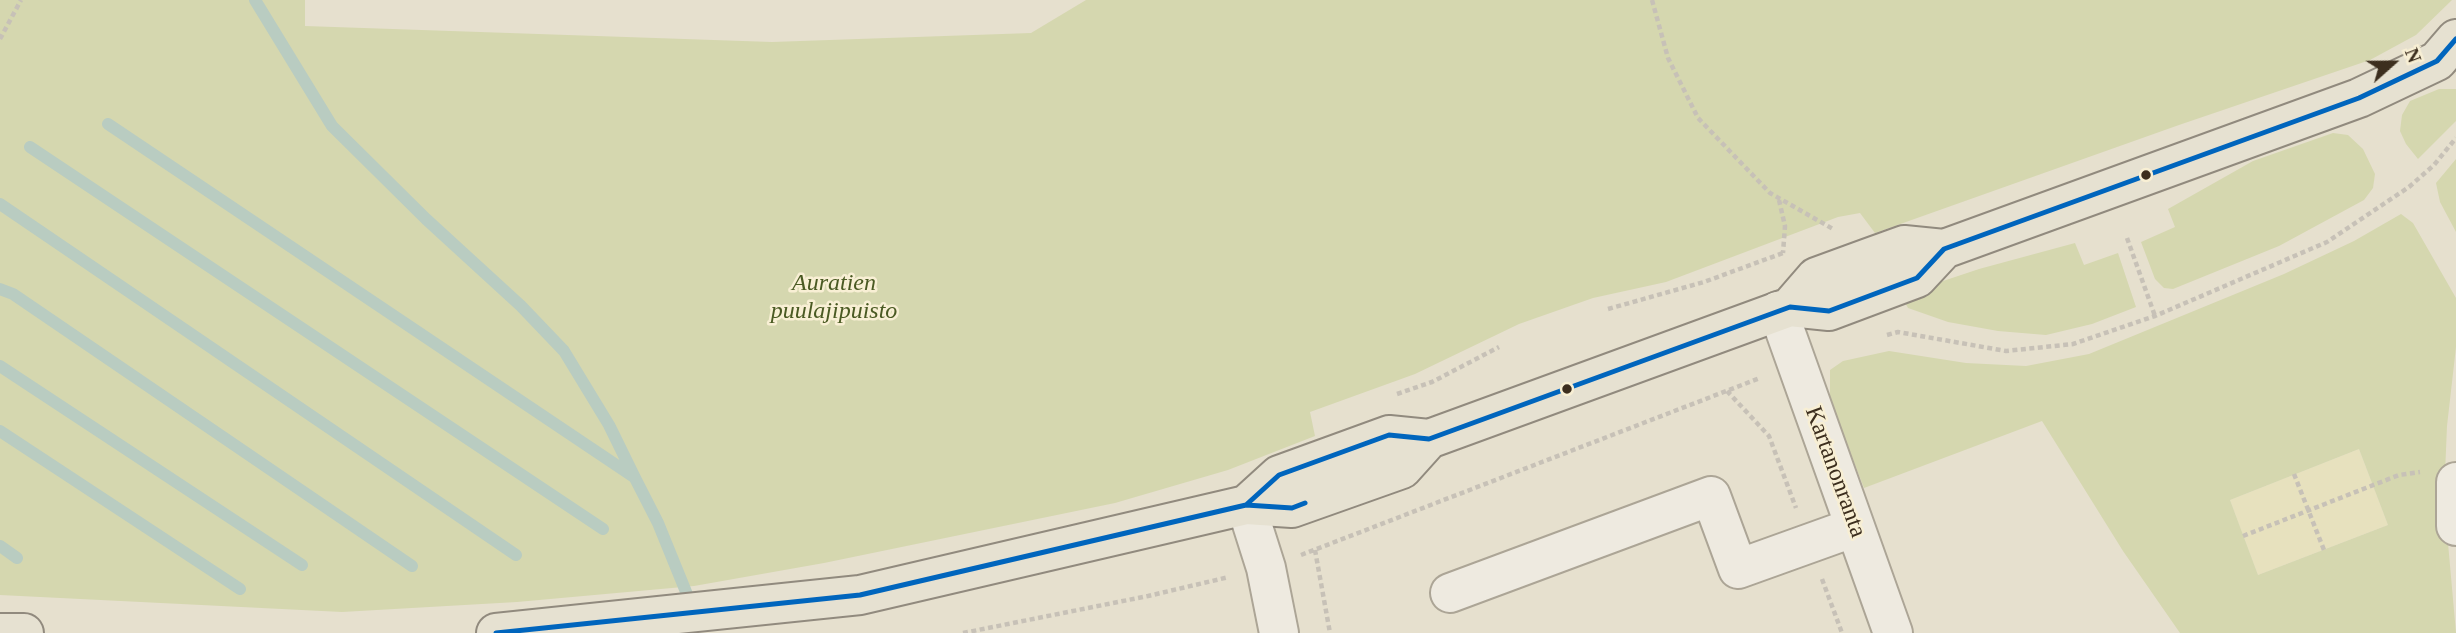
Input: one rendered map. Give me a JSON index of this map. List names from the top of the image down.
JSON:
{
  "streets": {
    "street": ["Kartanonranta"]
  },
  "parks": ["Auratien puulajipuisto"],
  "north": "right"
}
